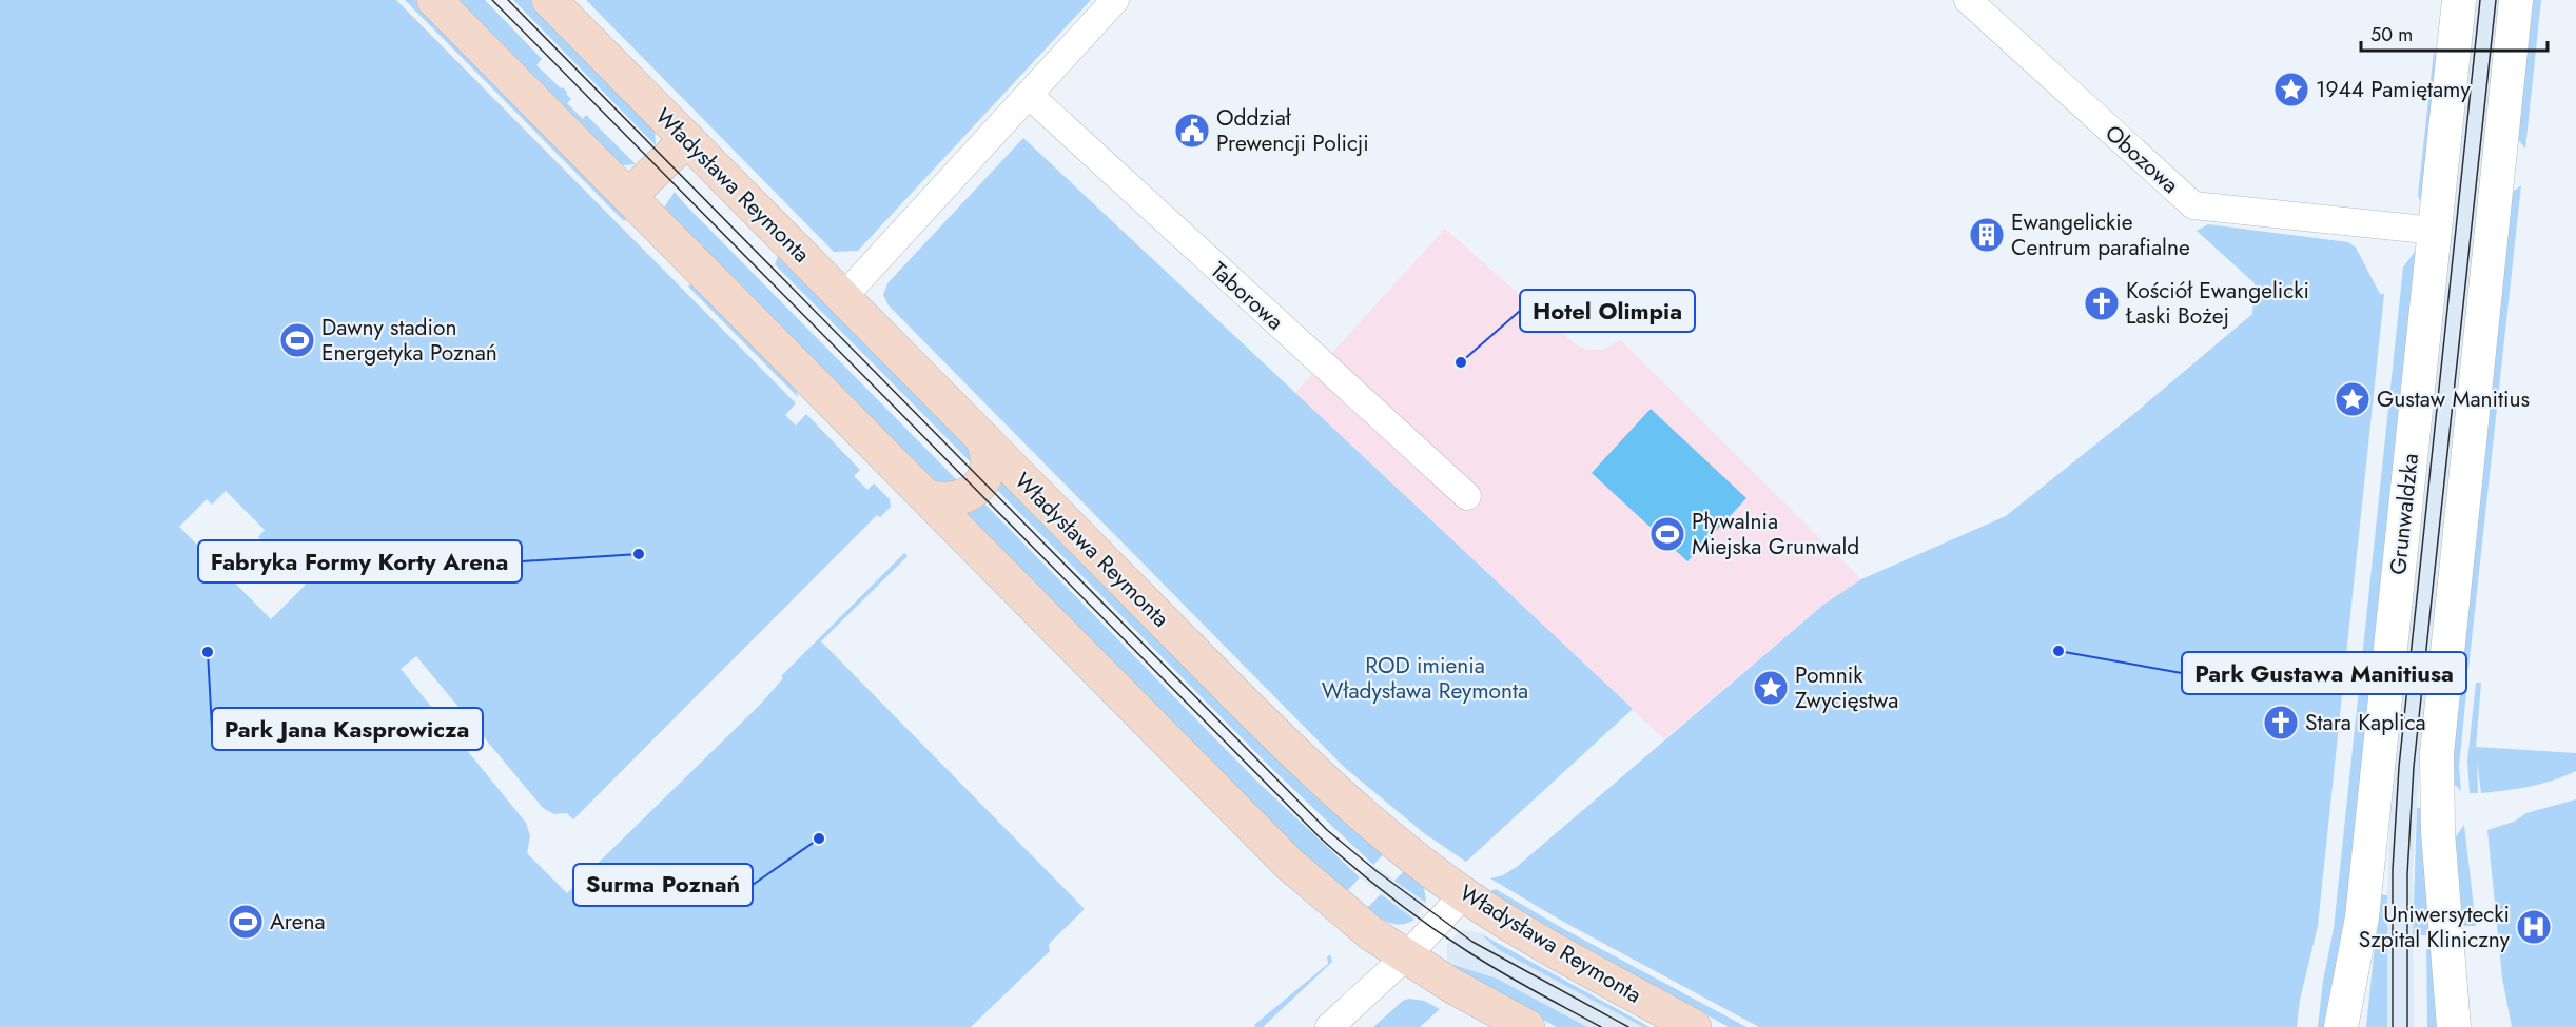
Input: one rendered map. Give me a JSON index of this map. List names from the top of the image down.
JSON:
{
  "streets": {
    "main road": ["Władysława Reymonta"],
    "street": ["Obozowa", "Taborowa", "Grunwaldzka"]
  },
  "crossings": [
    ["Obozowa", "Grunwaldzka"]
  ],
  "parks": ["ROD imienia Władysława Reymonta"],
  "places": {
    "place": ["1944 Pamiętamy", "Gustaw Manitius", "Pomnik Zwycięstwa"],
    "public building": ["Oddział Prewencji Policji"],
    "building": ["Ewangelickie Centrum parafialne"],
    "church": ["Kościół Ewangelicki Łaski Bożej", "Stara Kaplica"],
    "sports": ["Dawny stadion Energetyka Poznań", "Pływalnia Miejska Grunwald", "Arena"],
    "other": [
      "Hotel Olimpia",
      "Fabryka Formy Korty Arena",
      "Park Gustawa Manitiusa",
      "Park Jana Kasprowicza",
      "Surma Poznań"
    ],
    "hospital": ["Uniwersytecki Szpital Kliniczny"]
  },
  "scale_bar": "50 m"
}
